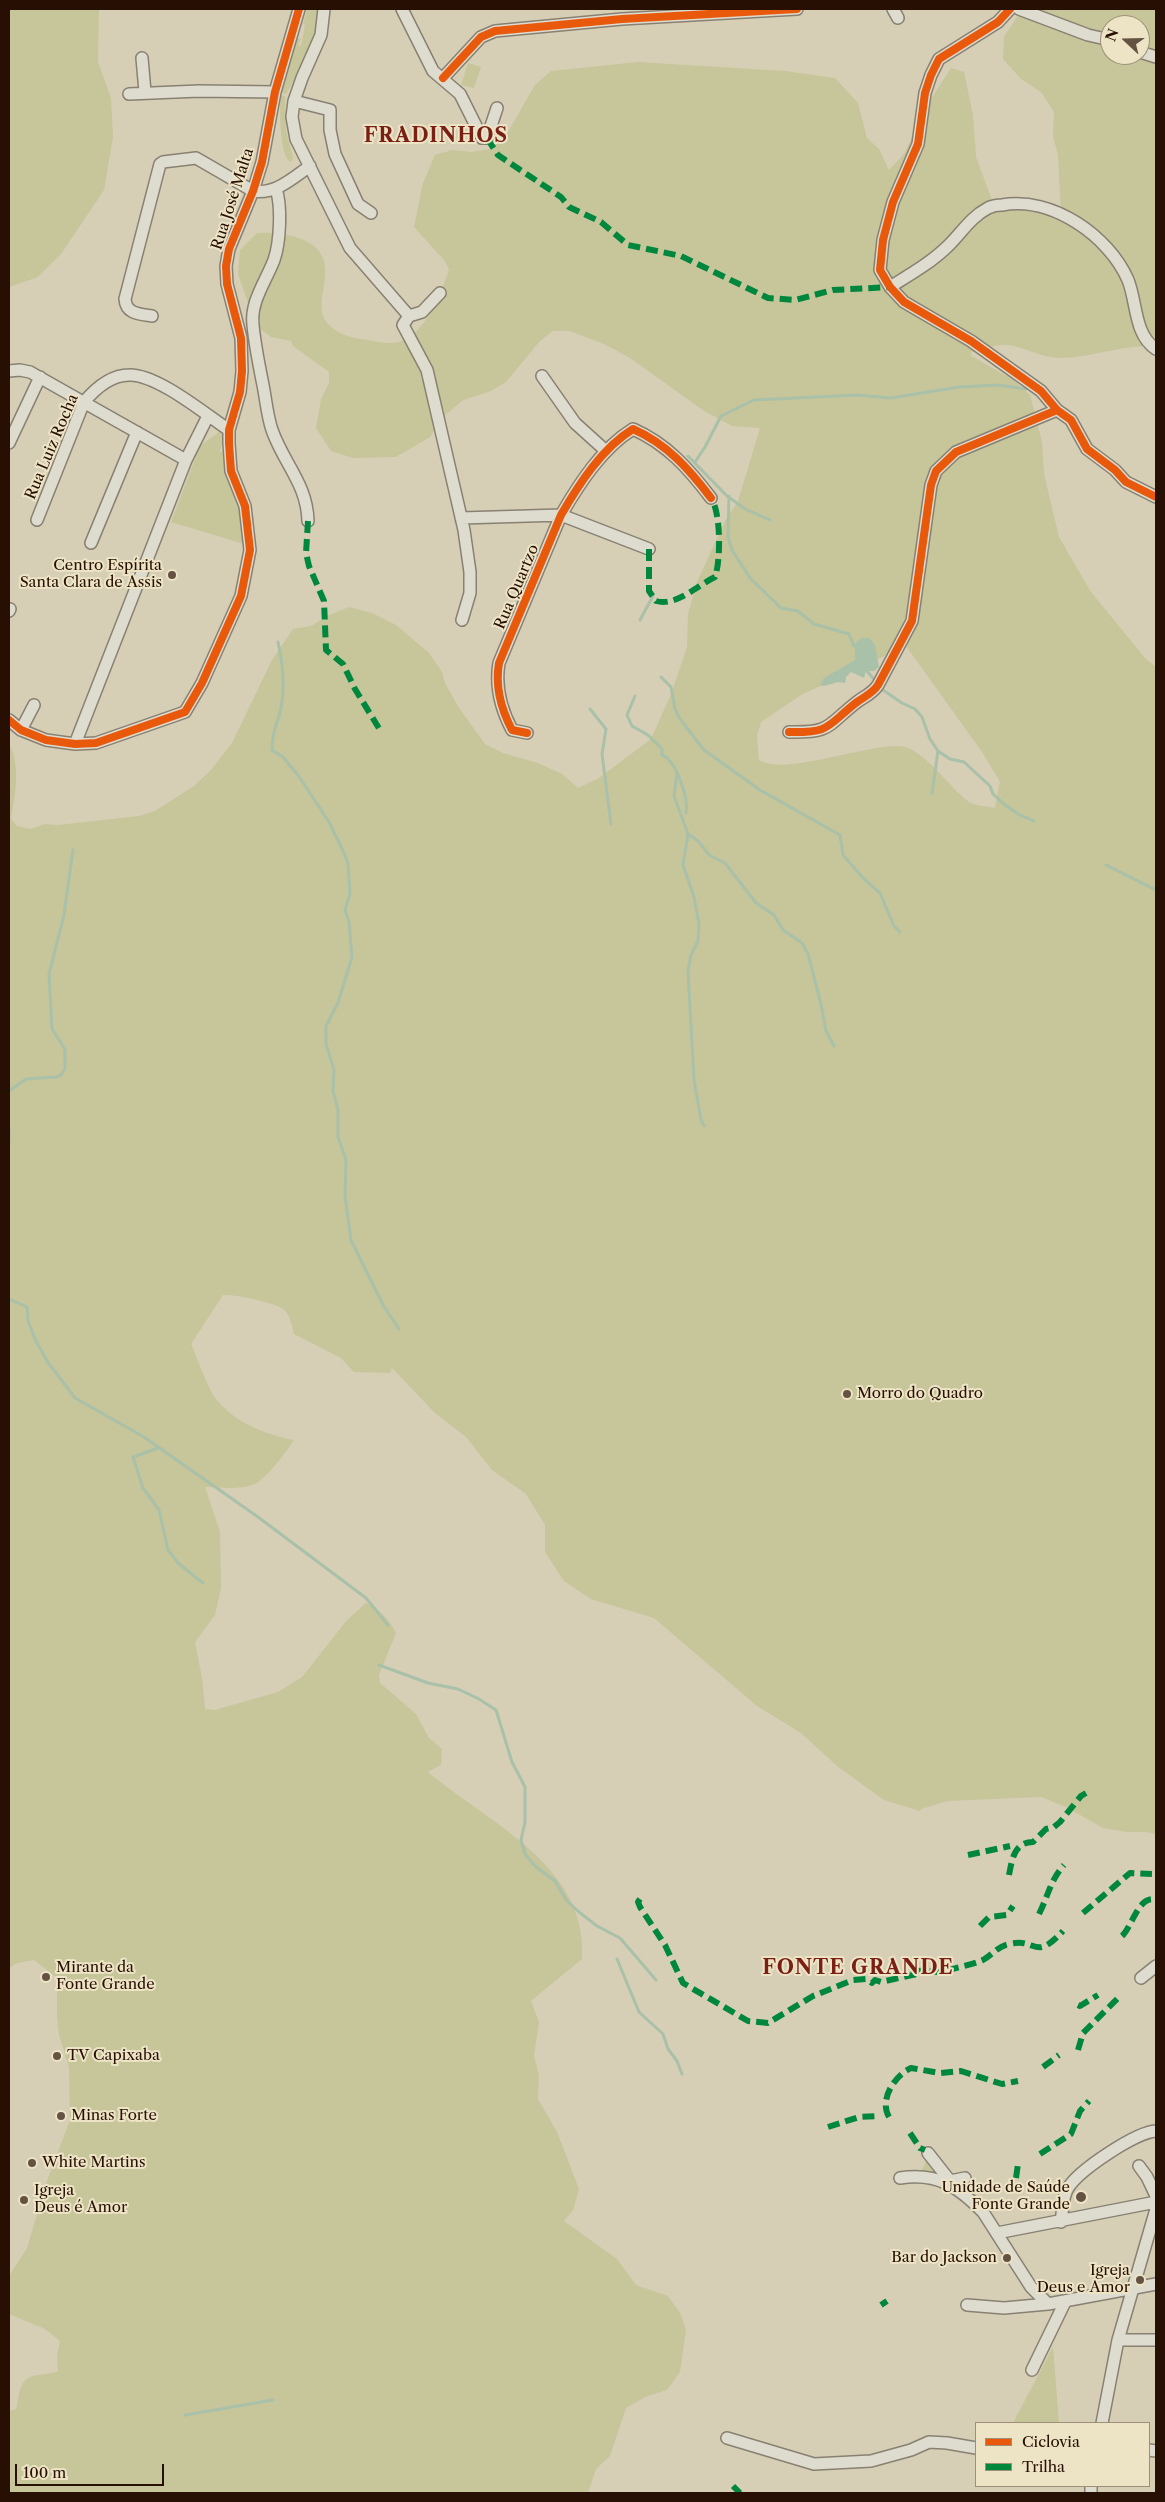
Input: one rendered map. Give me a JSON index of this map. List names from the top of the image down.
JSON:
{
  "streets": {
    "street": ["Rua José Malta", "Rua Luiz Rocha", "Rua Quartzo"]
  },
  "crossings": [
    ["Rua José Malta", "Rua Luiz Rocha"]
  ],
  "districts": ["FRADINHOS", "FONTE GRANDE"],
  "places": [
    "Centro Espírita Santa Clara de Assis",
    "Morro do Quadro",
    "Mirante da Fonte Grande",
    "TV Capixaba",
    "Minas Forte",
    "White Martins",
    "Unidade de Saúde Fonte Grande",
    "Igreja Deus é Amor",
    "Bar do Jackson",
    "Igreja Deus e Amor"
  ],
  "legend": ["Ciclovia", "Trilha"],
  "scale_bar": "100 m",
  "north": "left"
}
